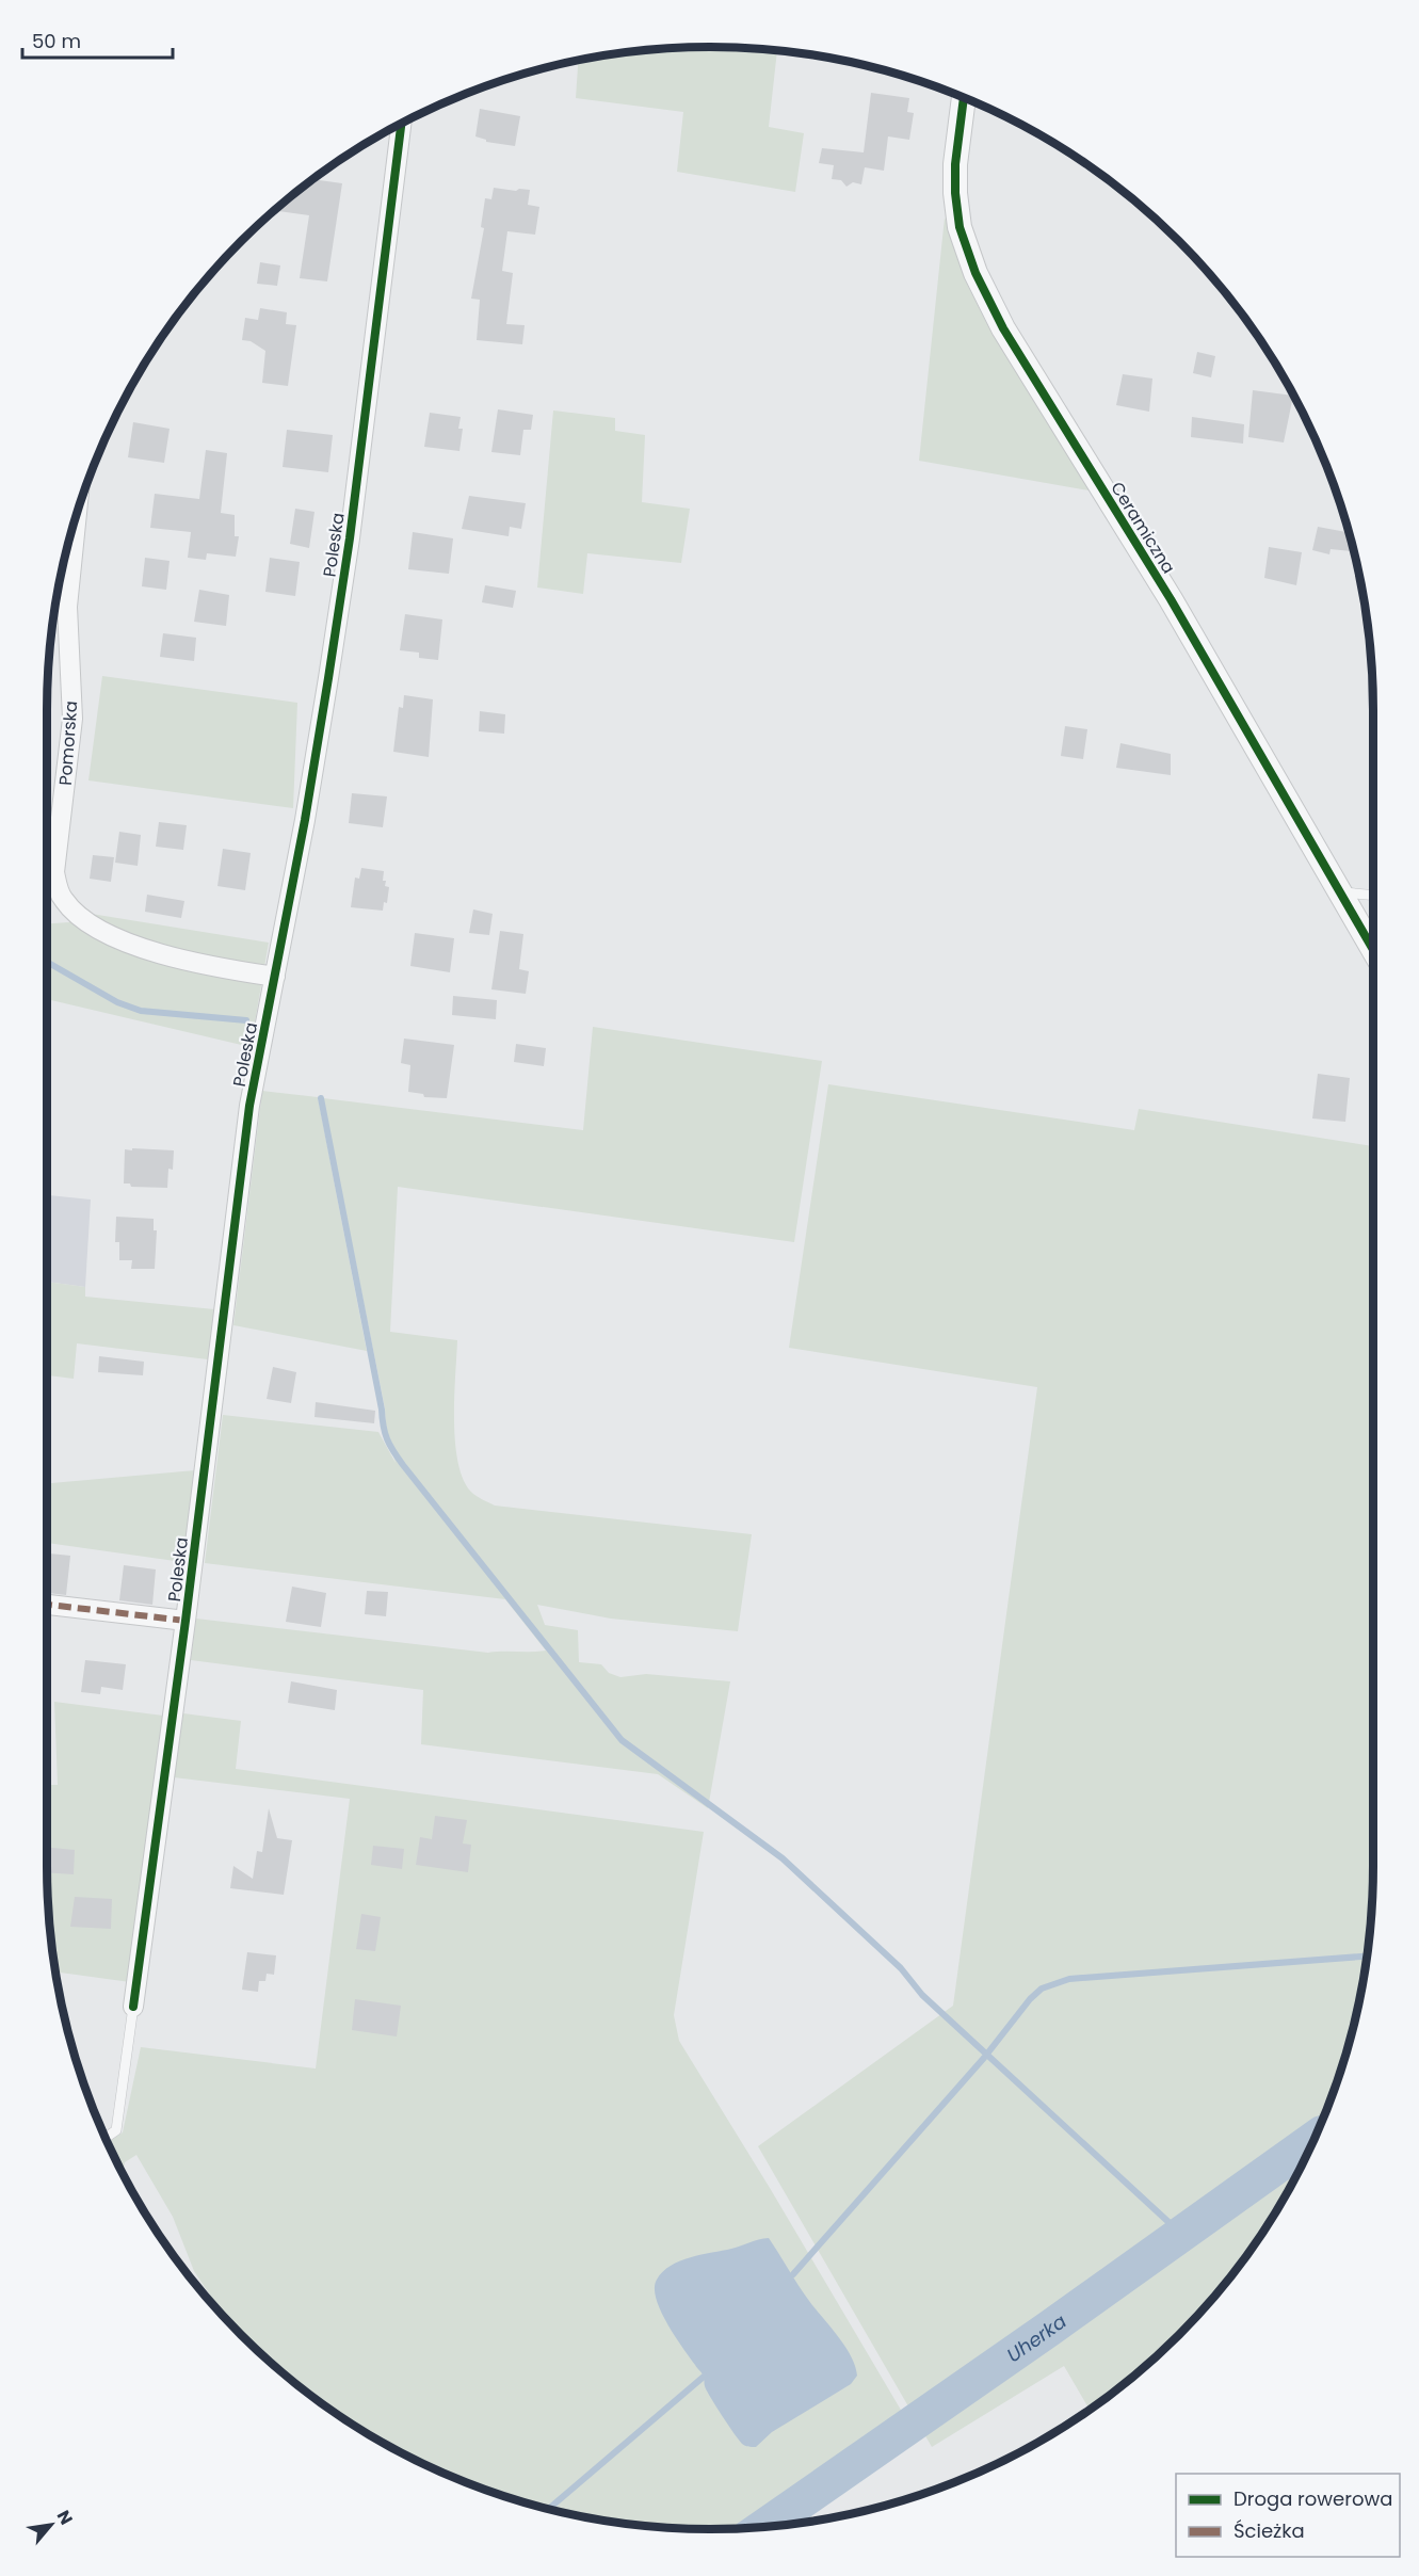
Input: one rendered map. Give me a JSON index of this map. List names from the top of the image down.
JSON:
{
  "streets": {
    "street": ["Ceramiczna", "Poleska", "Pomorska"]
  },
  "crossings": [
    ["Poleska", "Pomorska"]
  ],
  "water": ["Uherka"],
  "legend": ["Droga rowerowa", "Ścieżka"],
  "scale_bar": "50 m",
  "north": "top right"
}
